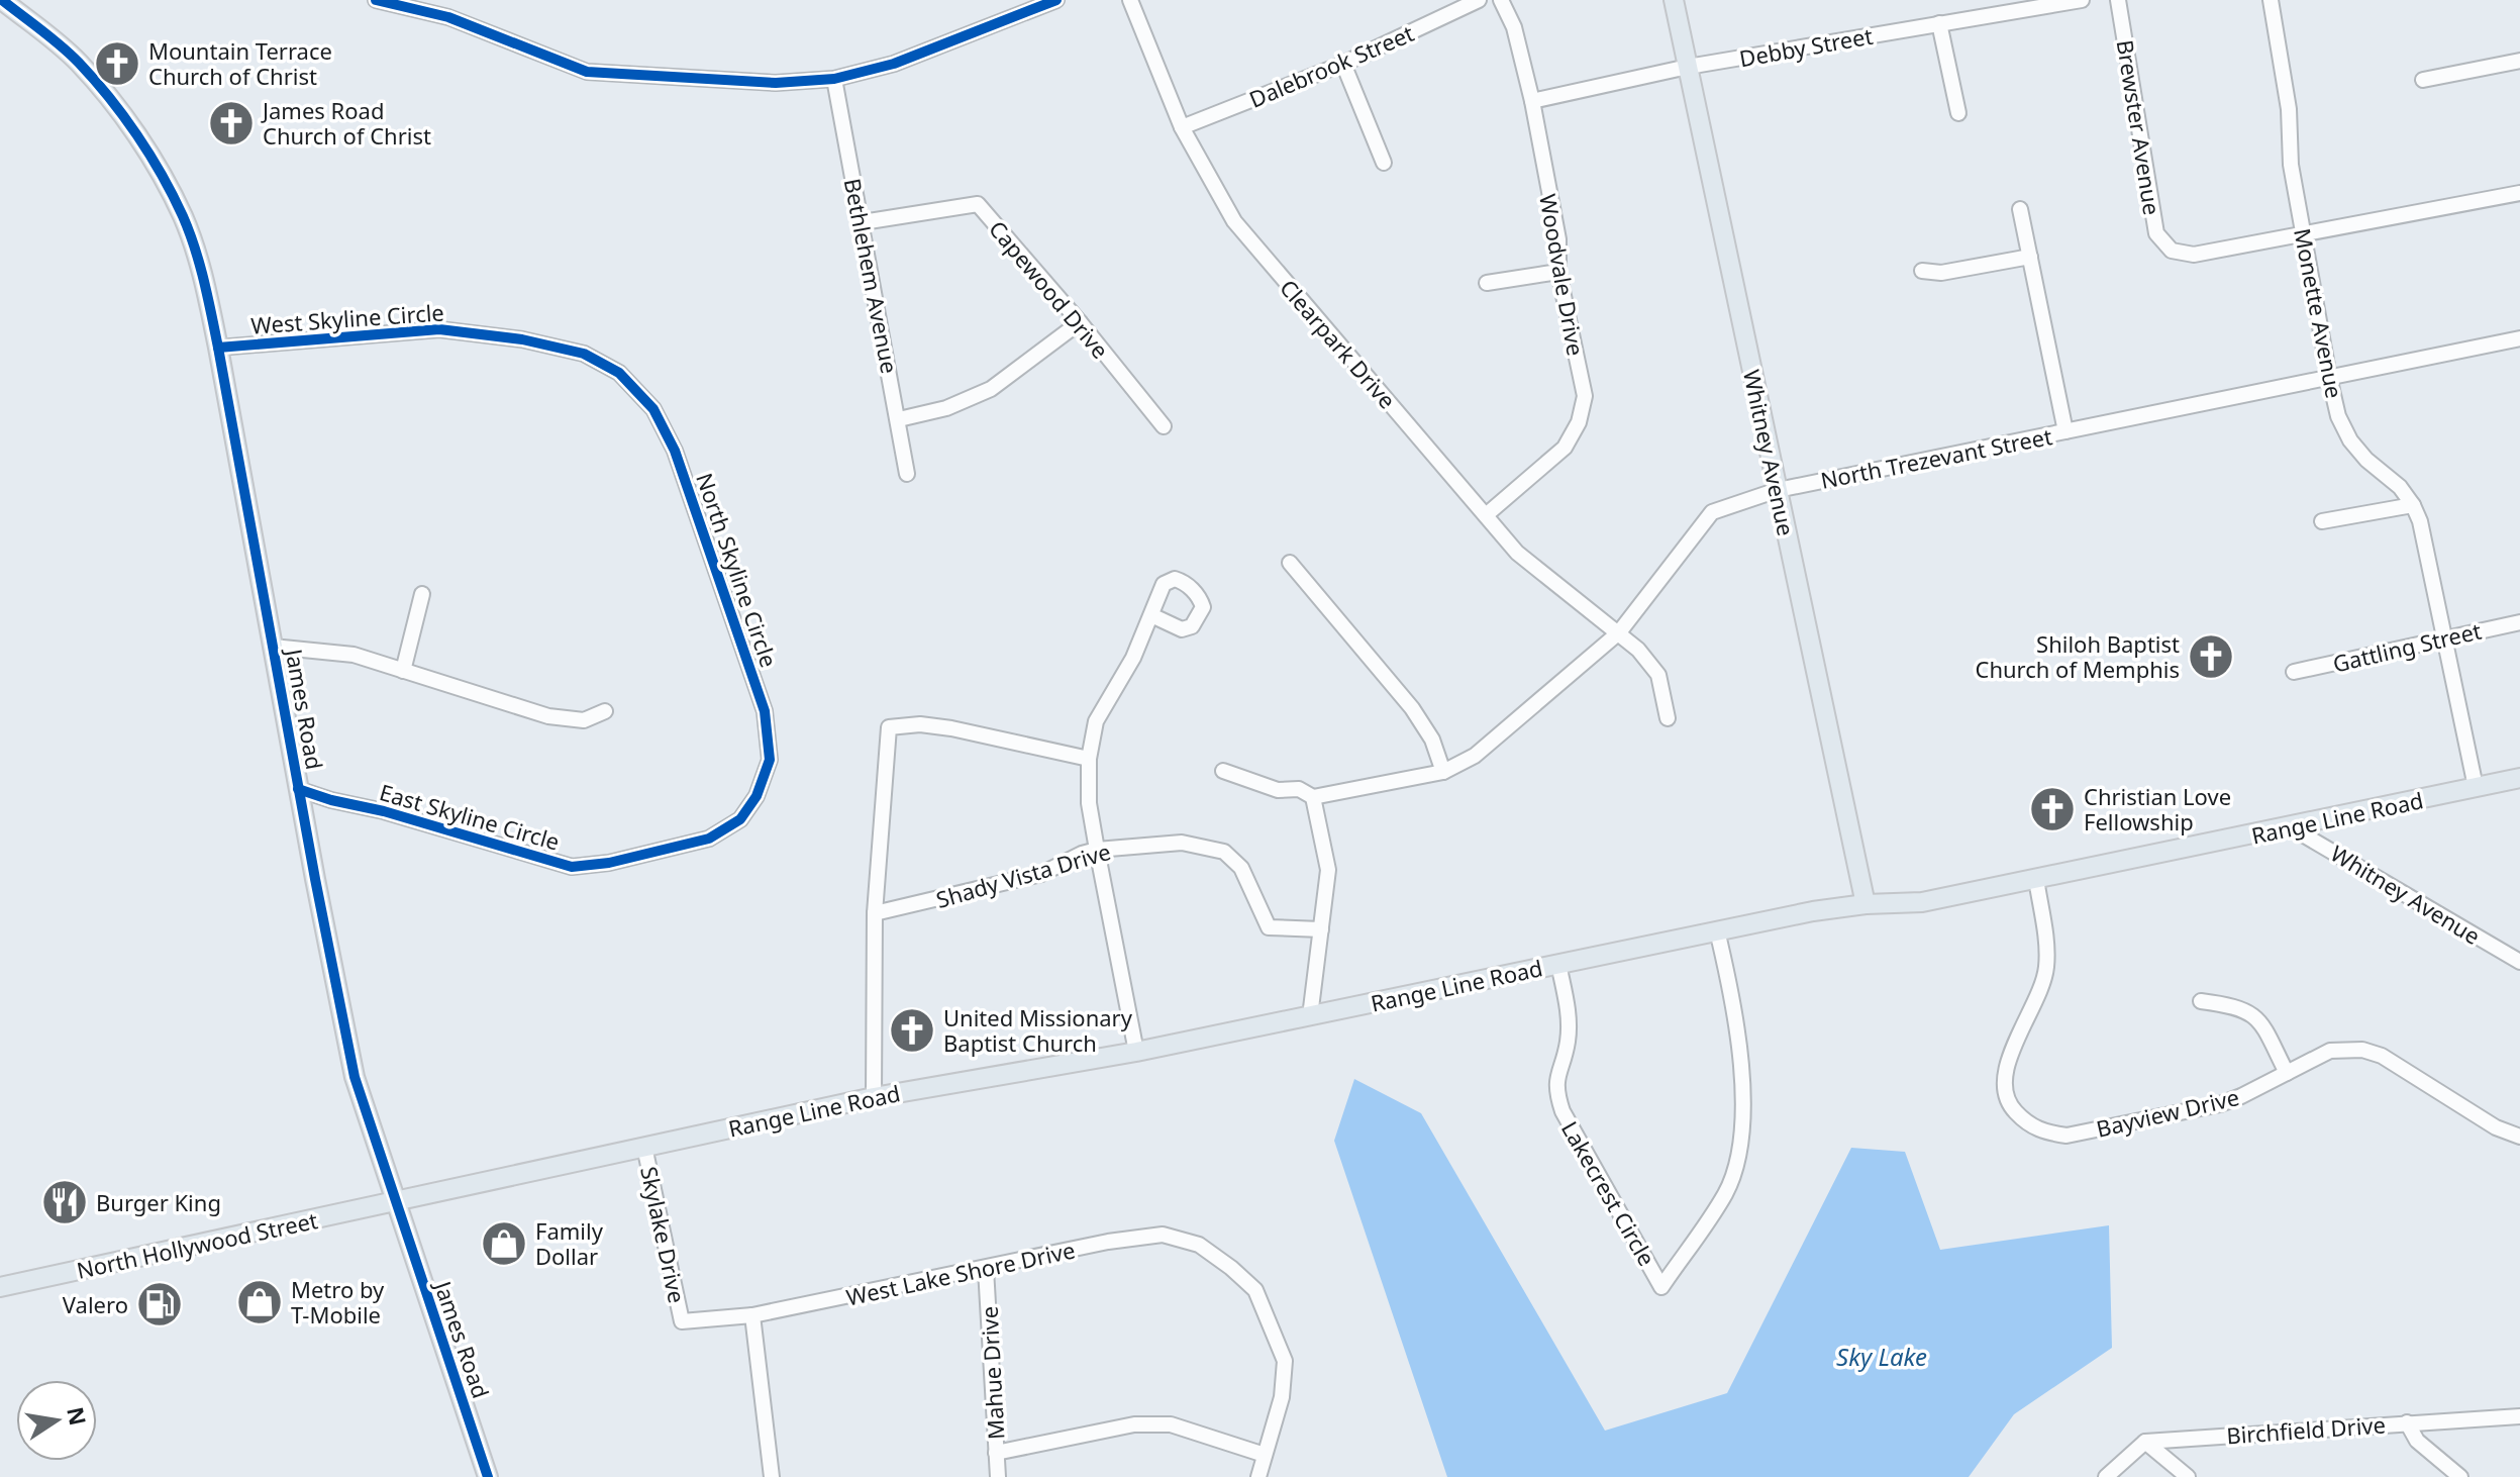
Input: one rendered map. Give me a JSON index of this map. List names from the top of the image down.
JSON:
{
  "streets": {
    "main road": [
      "Whitney Avenue",
      "James Road",
      "Range Line Road",
      "North Hollywood Street"
    ],
    "street": [
      "Debby Street",
      "Dalebrook Street",
      "Brewster Avenue",
      "Woodvale Drive",
      "Bethlehem Avenue",
      "Capewood Drive",
      "Monette Avenue",
      "West Skyline Circle",
      "Clearpark Drive",
      "North Trezevant Street",
      "North Skyline Circle",
      "Gattling Street",
      "East Skyline Circle",
      "Shady Vista Drive",
      "Bayview Drive",
      "Lakecrest Circle",
      "Skylake Drive",
      "West Lake Shore Drive",
      "Mahue Drive",
      "Birchfield Drive"
    ]
  },
  "crossings": [
    ["Debby Street", "Woodvale Drive"],
    ["Debby Street", "Whitney Avenue"],
    ["Dalebrook Street", "Clearpark Drive"],
    ["Brewster Avenue", "Monette Avenue"],
    ["Woodvale Drive", "Clearpark Drive"],
    ["Bethlehem Avenue", "Capewood Drive"],
    ["Monette Avenue", "North Trezevant Street"],
    ["Monette Avenue", "Gattling Street"],
    ["Monette Avenue", "Range Line Road"],
    ["West Skyline Circle", "North Skyline Circle"],
    ["West Skyline Circle", "James Road"],
    ["Clearpark Drive", "North Trezevant Street"],
    ["Whitney Avenue", "North Trezevant Street"],
    ["Whitney Avenue", "Range Line Road"],
    ["North Skyline Circle", "East Skyline Circle"],
    ["James Road", "East Skyline Circle"],
    ["James Road", "Range Line Road"],
    ["James Road", "North Hollywood Street"],
    ["Range Line Road", "Bayview Drive"],
    ["Range Line Road", "Lakecrest Circle"],
    ["Range Line Road", "Skylake Drive"],
    ["Range Line Road", "North Hollywood Street"],
    ["Skylake Drive", "West Lake Shore Drive"],
    ["West Lake Shore Drive", "Mahue Drive"]
  ],
  "water": ["Sky Lake"],
  "places": {
    "church": [
      "Mountain Terrace Church of Christ",
      "James Road Church of Christ",
      "Shiloh Baptist Church of Memphis",
      "Christian Love Fellowship",
      "United Missionary Baptist Church"
    ],
    "restaurant": ["Burger King"],
    "shop": ["Family Dollar", "Metro by T-Mobile"],
    "fuel station": ["Valero"]
  },
  "north": "right"
}
